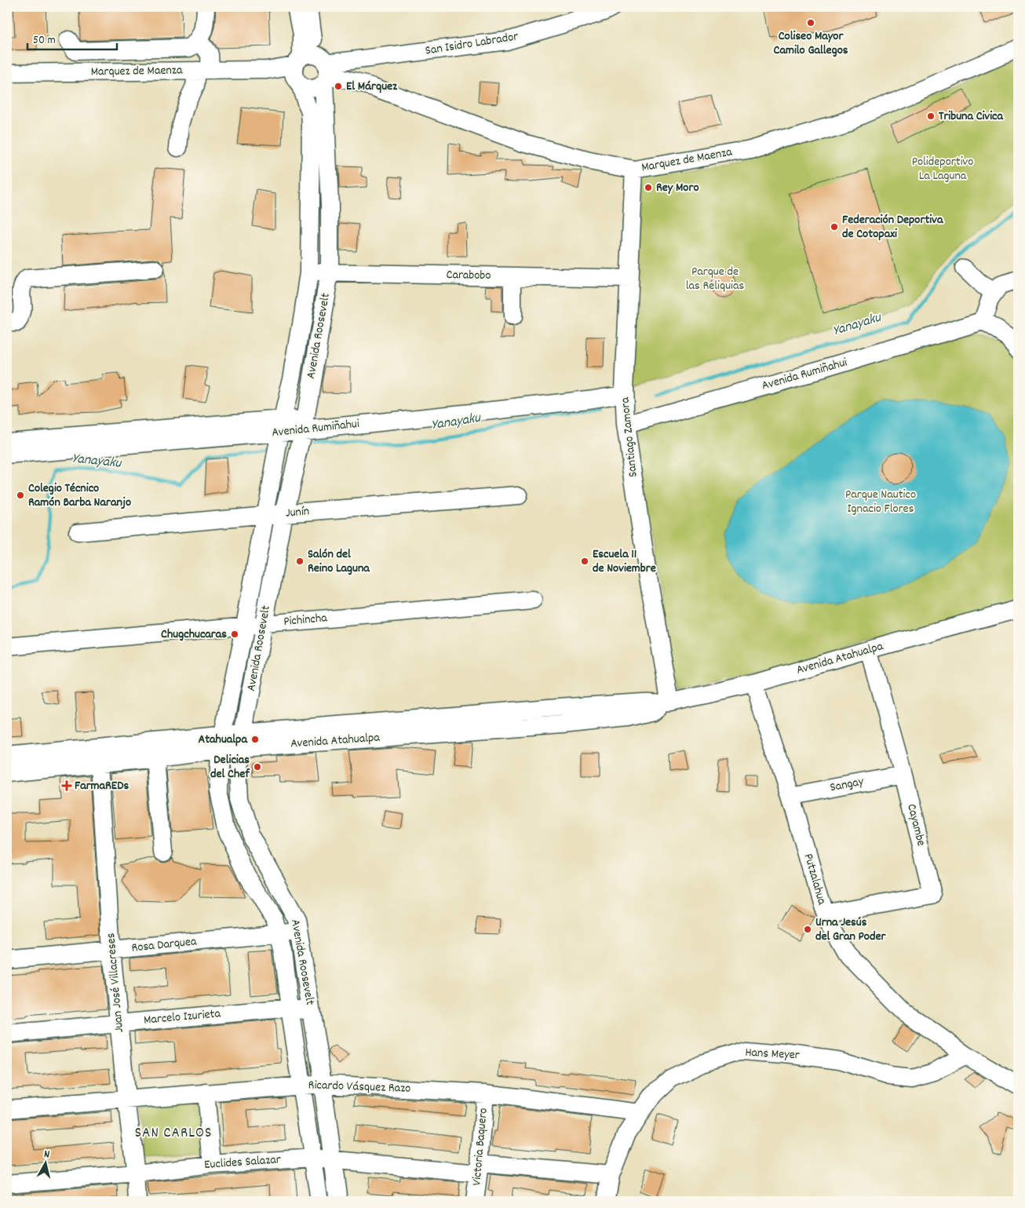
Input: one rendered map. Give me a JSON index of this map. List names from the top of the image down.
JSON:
{
  "streets": {
    "street": [
      "San Isidro Labrador",
      "Marquez de Maenza",
      "Carabobo",
      "Avenida Roosevelt",
      "Avenida Rumiñahui",
      "Santiago Zamora",
      "Junín",
      "Pichincha",
      "Avenida Atahualpa",
      "Sangay",
      "Cayambe",
      "Putzalahua",
      "Rosa Darquea",
      "Juan José Villacreses",
      "Marcelo Izurieta",
      "Hans Meyer",
      "Ricardo Vásquez Razo",
      "Victoria Baquero",
      "Euclides Salazar"
    ]
  },
  "crossings": [
    ["San Isidro Labrador", "Marquez de Maenza"],
    ["San Isidro Labrador", "Avenida Roosevelt"],
    ["Marquez de Maenza", "Avenida Roosevelt"],
    ["Marquez de Maenza", "Santiago Zamora"],
    ["Carabobo", "Avenida Roosevelt"],
    ["Carabobo", "Santiago Zamora"],
    ["Avenida Roosevelt", "Avenida Rumiñahui"],
    ["Avenida Roosevelt", "Junín"],
    ["Avenida Roosevelt", "Pichincha"],
    ["Avenida Roosevelt", "Avenida Atahualpa"],
    ["Avenida Roosevelt", "Rosa Darquea"],
    ["Avenida Roosevelt", "Marcelo Izurieta"],
    ["Avenida Roosevelt", "Ricardo Vásquez Razo"],
    ["Avenida Roosevelt", "Euclides Salazar"],
    ["Avenida Rumiñahui", "Santiago Zamora"],
    ["Santiago Zamora", "Avenida Atahualpa"],
    ["Avenida Atahualpa", "Cayambe"],
    ["Avenida Atahualpa", "Putzalahua"],
    ["Avenida Atahualpa", "Juan José Villacreses"],
    ["Sangay", "Cayambe"],
    ["Sangay", "Putzalahua"],
    ["Cayambe", "Putzalahua"],
    ["Putzalahua", "Hans Meyer"],
    ["Rosa Darquea", "Juan José Villacreses"],
    ["Juan José Villacreses", "Marcelo Izurieta"],
    ["Juan José Villacreses", "Ricardo Vásquez Razo"],
    ["Juan José Villacreses", "Euclides Salazar"],
    ["Hans Meyer", "Ricardo Vásquez Razo"],
    ["Hans Meyer", "Euclides Salazar"],
    ["Ricardo Vásquez Razo", "Victoria Baquero"],
    ["Victoria Baquero", "Euclides Salazar"]
  ],
  "districts": ["SAN CARLOS"],
  "water": ["Yanayaku"],
  "parks": ["Polideportivo La Laguna", "Parque de las Reliquias", "Parque Nautico Ignacio Flores"],
  "places": {
    "other": [
      "Coliseo Mayor Camilo Gallegos",
      "El Márquez",
      "Tribuna Civica",
      "Rey Moro",
      "Federación Deportiva de Cotopaxi",
      "Colegio Técnico Ramón Barba Naranjo",
      "Salón del Reino Laguna",
      "Escuela 11 de Noviembre",
      "Chugchucaras",
      "Atahualpa",
      "Delicias del Chef",
      "Urna Jesús del Gran Poder"
    ],
    "health": ["FarmaREDs"]
  },
  "scale_bar": "50 m",
  "north": "top"
}
